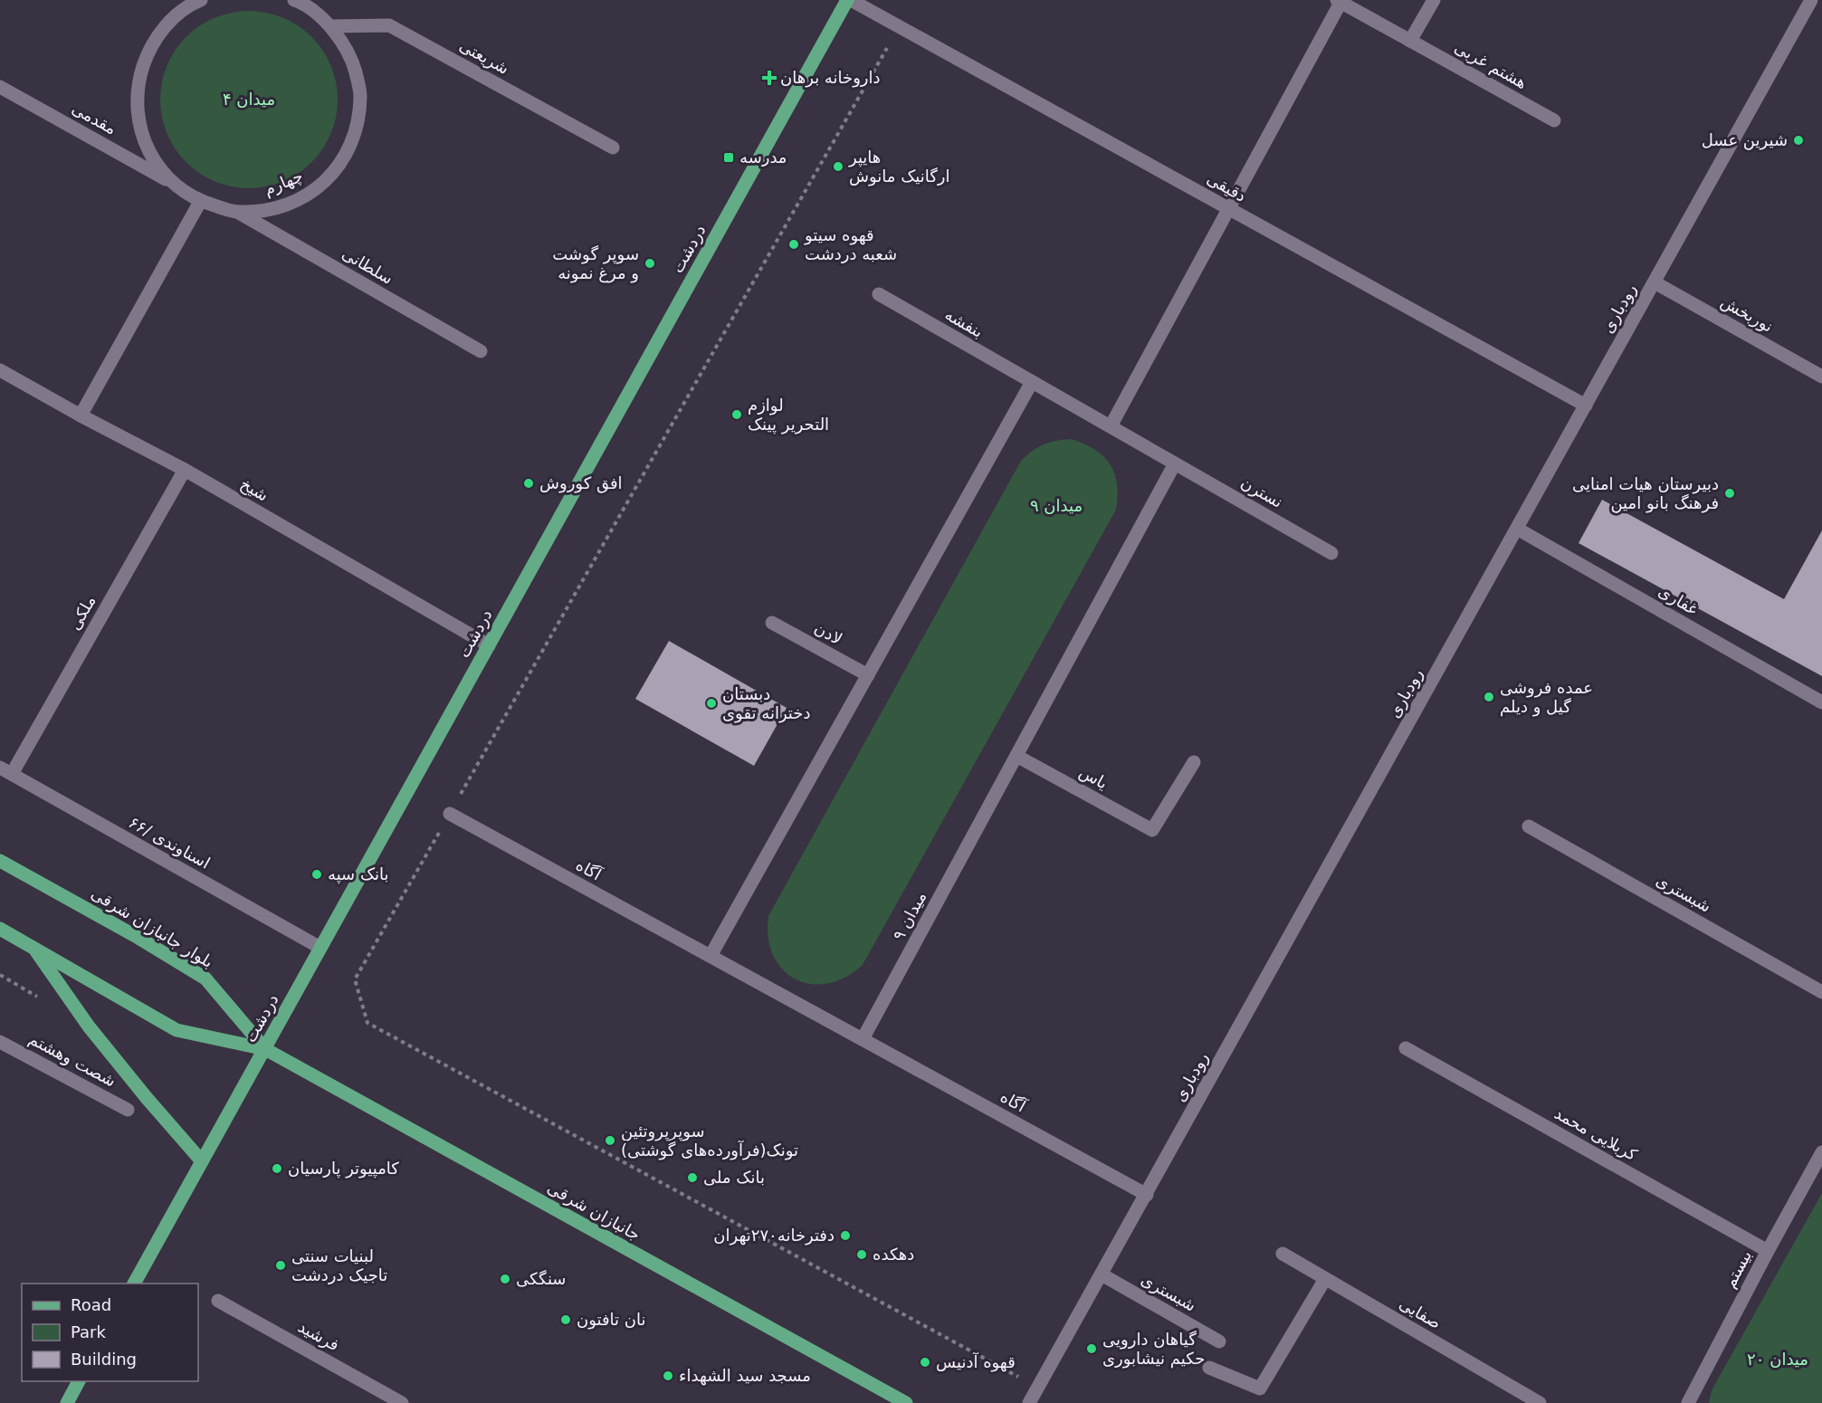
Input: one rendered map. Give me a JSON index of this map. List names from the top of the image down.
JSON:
{
  "streets": {
    "main road": ["دردشت", "بلوار جانبازان شرقی", "جانبازان شرقی"],
    "street": [
      "شریعتی",
      "هشتم غربی",
      "مقدمی",
      "چهارم",
      "دقیقی",
      "سلطانی",
      "رودباری",
      "نوربخش",
      "بنفشه",
      "شیخ",
      "نسترن",
      "غفاری",
      "ملکی",
      "لادن",
      "یاس",
      "اسناوندی /۶۶",
      "آگاه",
      "شبستری",
      "میدان ۹",
      "شصت وهشتم",
      "کربلایی محمد",
      "بیستم",
      "صفایی",
      "فرشید"
    ]
  },
  "crossings": [
    ["شریعتی", "چهارم"],
    ["مقدمی", "چهارم"],
    ["چهارم", "سلطانی"],
    ["دقیقی", "دردشت"],
    ["دقیقی", "رودباری"],
    ["دردشت", "شیخ"],
    ["دردشت", "اسناوندی /۶۶"],
    ["دردشت", "بلوار جانبازان شرقی"],
    ["دردشت", "جانبازان شرقی"],
    ["رودباری", "نوربخش"],
    ["رودباری", "غفاری"],
    ["رودباری", "آگاه"],
    ["رودباری", "شبستری"],
    ["شیخ", "ملکی"],
    ["نسترن", "میدان ۹"],
    ["ملکی", "اسناوندی /۶۶"],
    ["یاس", "میدان ۹"],
    ["آگاه", "میدان ۹"],
    ["بلوار جانبازان شرقی", "جانبازان شرقی"],
    ["کربلایی محمد", "بیستم"]
  ],
  "parks": ["میدان ۴", "میدان ۹", "میدان ۲۰"],
  "places": {
    "health": ["داروخانه برهان"],
    "other": [
      "شیرین عسل",
      "هایپر ارگانیک مانوش",
      "قهوه سیتو شعبه دردشت",
      "سوپر گوشت و مرغ نمونه",
      "لوازم التحریر پینک",
      "افق کوروش",
      "دبیرستان هیات امنایی فرهنگ بانو امین",
      "عمده فروشی گیل و دیلم",
      "دبستان دخترانه تقوی",
      "بانک سپه",
      "سوپرپروتئین تونک(فرآورده‌های گوشتی)",
      "کامپیوتر پارسیان",
      "بانک ملی",
      "دفترخانه۲۷۰تهران",
      "دهکده",
      "لبنیات سنتی تاجیک دردشت",
      "سنگکی",
      "نان تافتون",
      "گیاهان دارویی حکیم نیشابوری",
      "قهوه آدنیس",
      "مسجد سید الشهداء"
    ],
    "transit": ["مدرسه"]
  },
  "legend": ["Road", "Park", "Building"]
}
